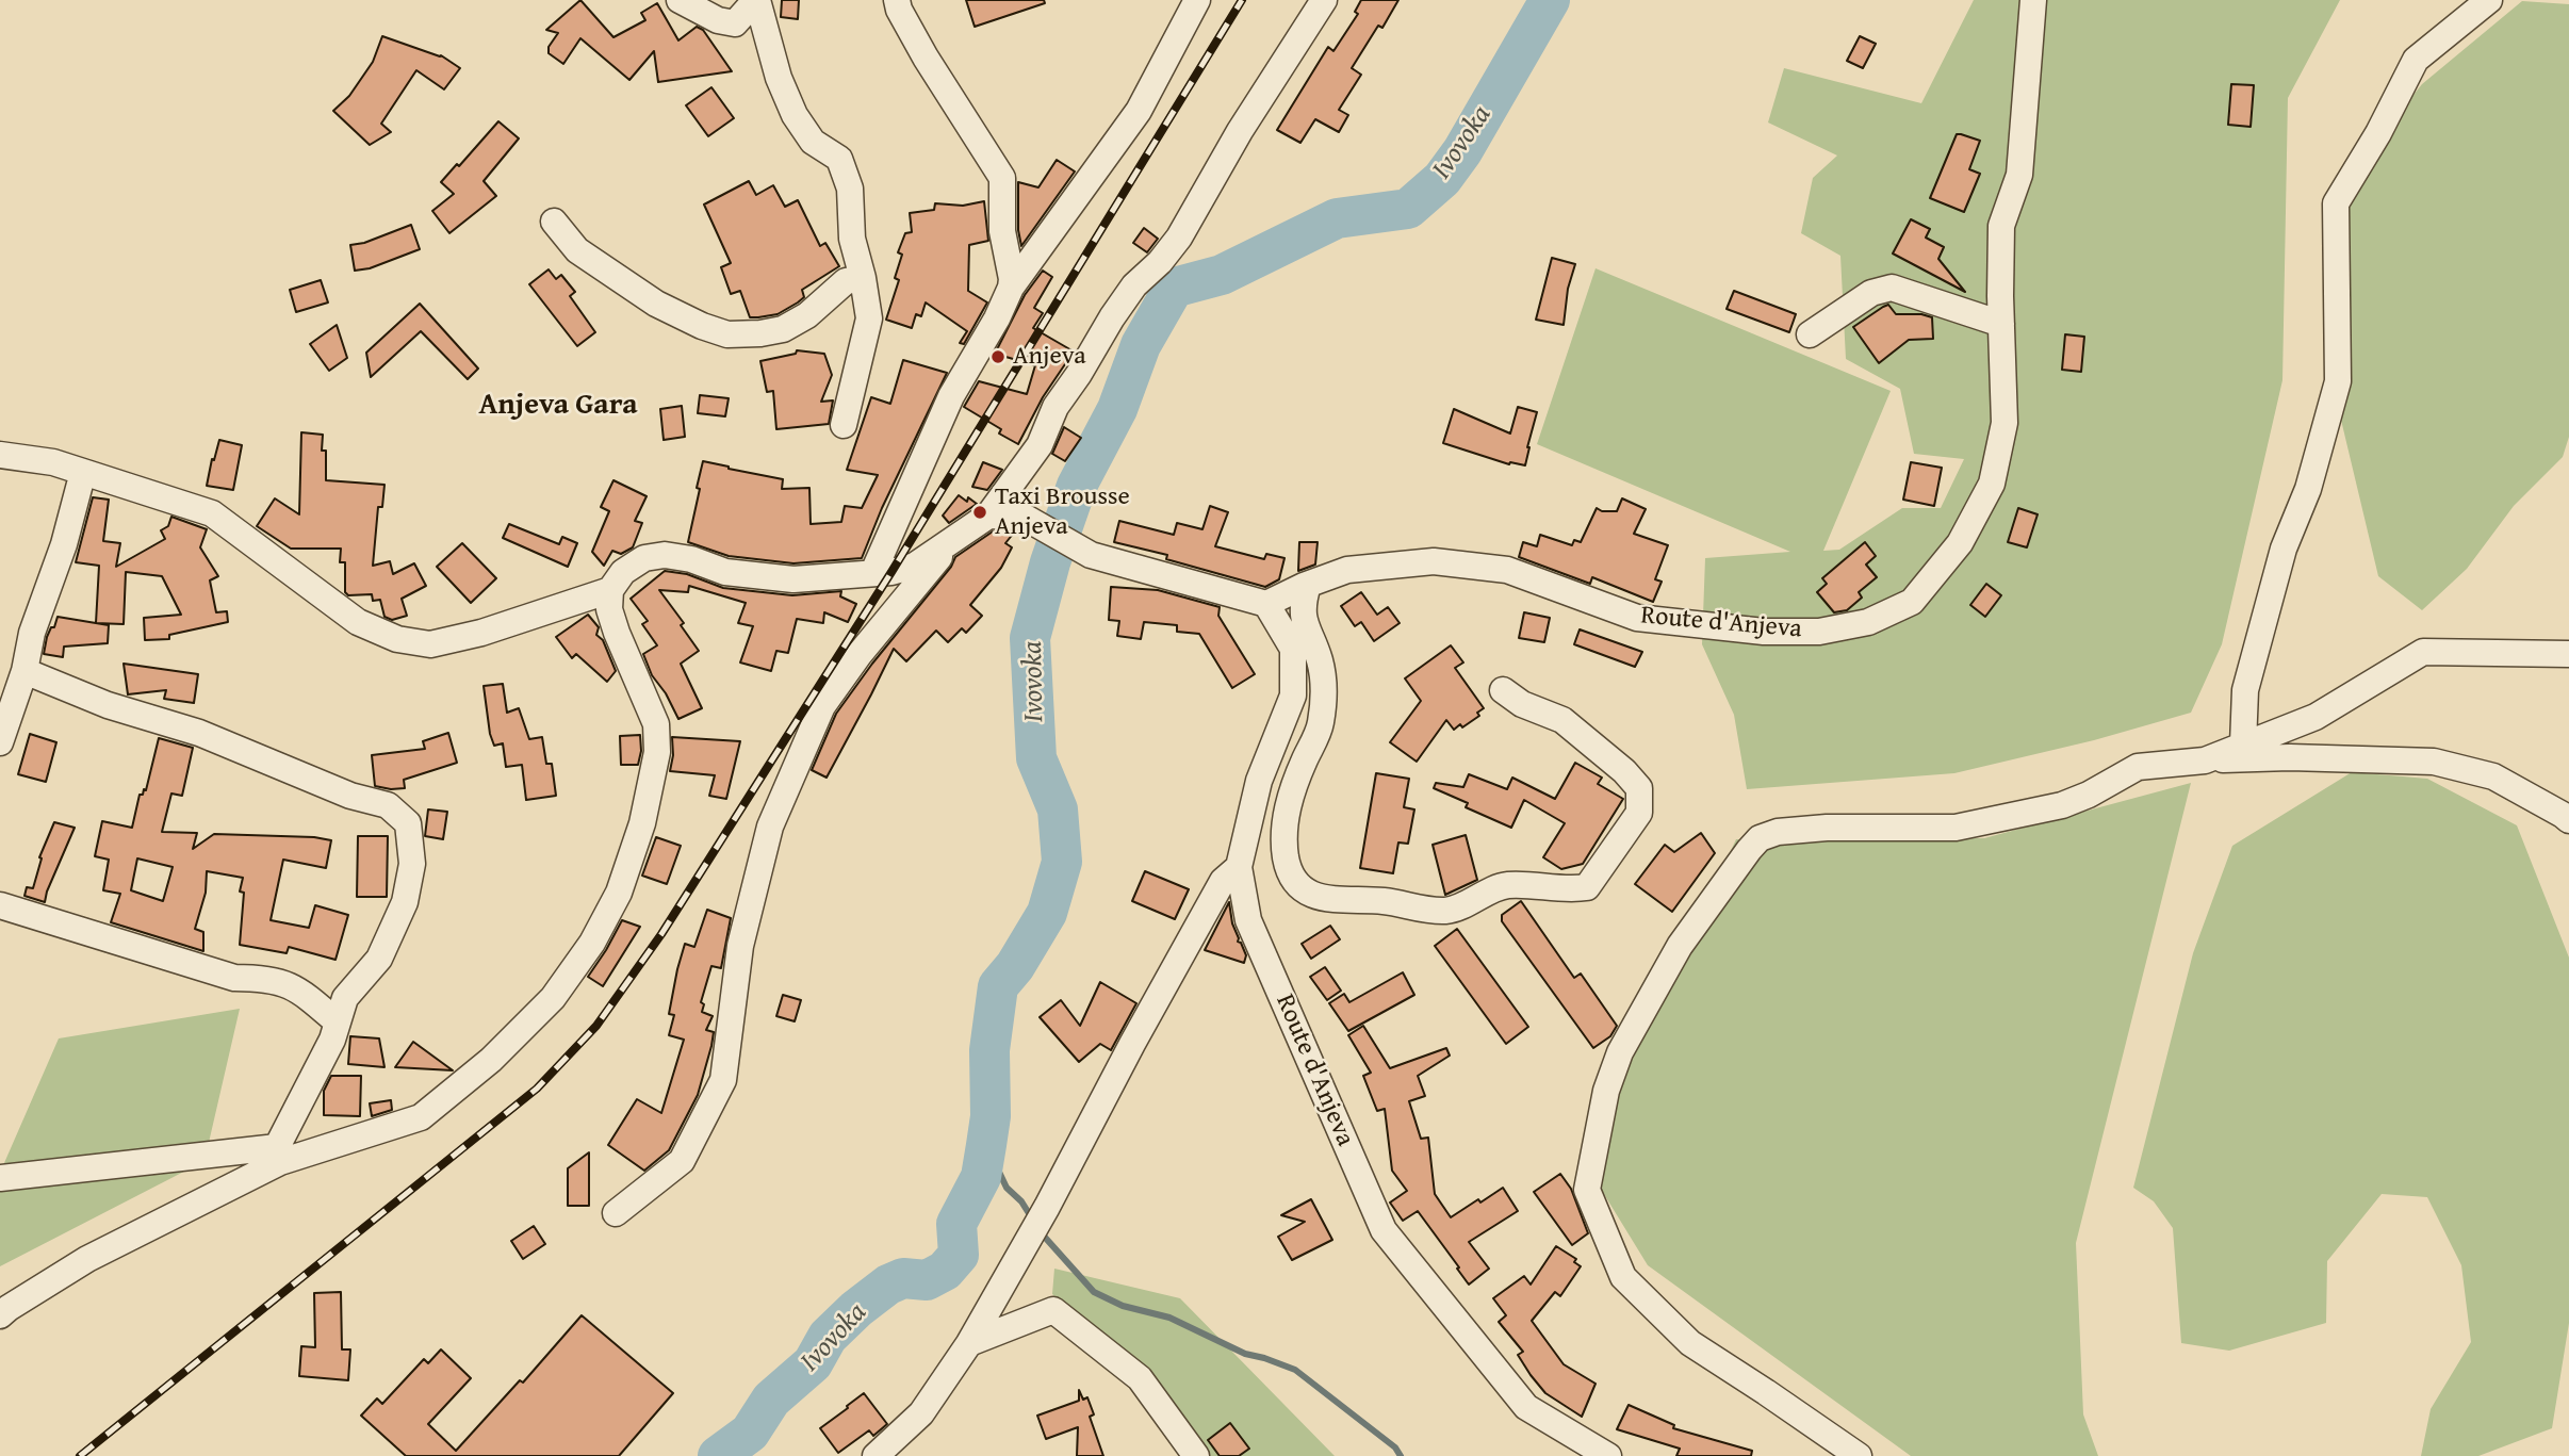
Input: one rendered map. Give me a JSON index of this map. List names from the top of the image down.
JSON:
{
  "streets": {
    "street": ["Route d'Anjeva"]
  },
  "districts": ["Anjeva Gara"],
  "water": ["Ivovoka"],
  "places": ["Anjeva", "Taxi Brousse Anjeva"]
}
